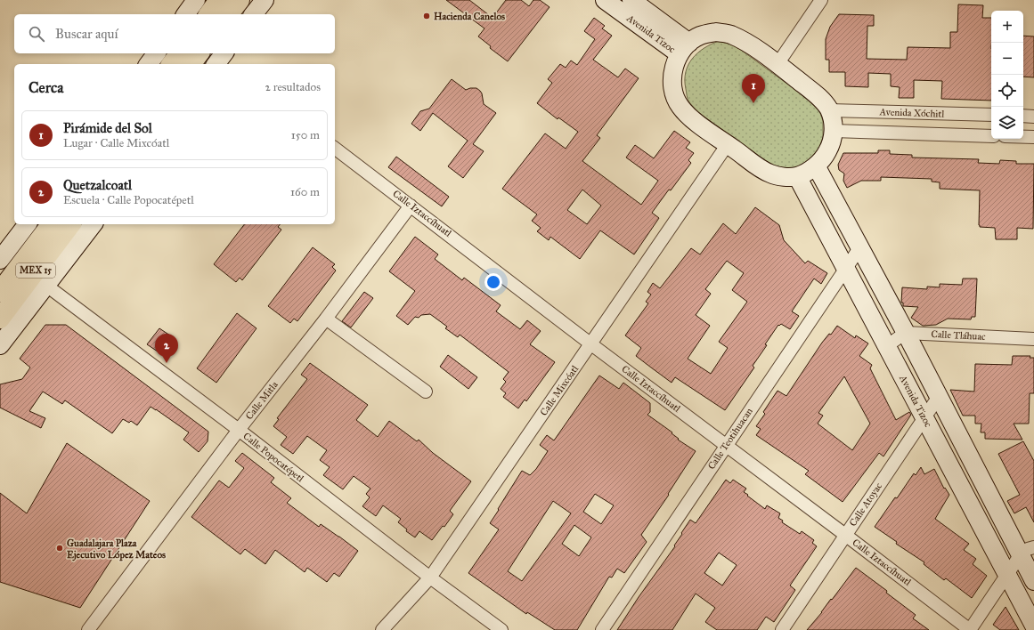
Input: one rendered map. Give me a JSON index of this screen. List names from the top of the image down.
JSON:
{
  "streets": {
    "main road": ["Avenida Tizoc", "MEX 15"],
    "street": [
      "Avenida Xóchitl",
      "Calle Iztaccíhuatl",
      "Calle Tláhuac",
      "Calle Mixcóatl",
      "Calle Mitla",
      "Calle Teotihuacan",
      "Calle Popocatépetl",
      "Calle Atoyac"
    ]
  },
  "crossings": [
    ["Avenida Tizoc", "Calle Teotihuacan"],
    ["Avenida Tizoc", "Calle Atoyac"],
    ["Calle Iztaccíhuatl", "Calle Mixcóatl"],
    ["Calle Iztaccíhuatl", "Calle Mitla"],
    ["Calle Iztaccíhuatl", "Calle Teotihuacan"],
    ["Calle Iztaccíhuatl", "Calle Atoyac"],
    ["Calle Mixcóatl", "Calle Popocatépetl"],
    ["Calle Mitla", "Calle Popocatépetl"]
  ],
  "places": ["Hacienda Canelos", "Guadalajara Plaza Ejecutivo López Mateos"],
  "page": {
    "map_buttons": ["+", "−"],
    "search": "Buscar aquí",
    "heading": ["Cerca", "2 resultados"],
    "pins": ["1", "2"],
    "list": [
      {
        "mark": "1",
        "name": "Pirámide del Sol",
        "note": "Lugar · Calle Mixcóatl",
        "value": "150 m"
      },
      {
        "mark": "2",
        "name": "Quetzalcoatl",
        "note": "Escuela · Calle Popocatépetl",
        "value": "160 m"
      }
    ]
  }
}
